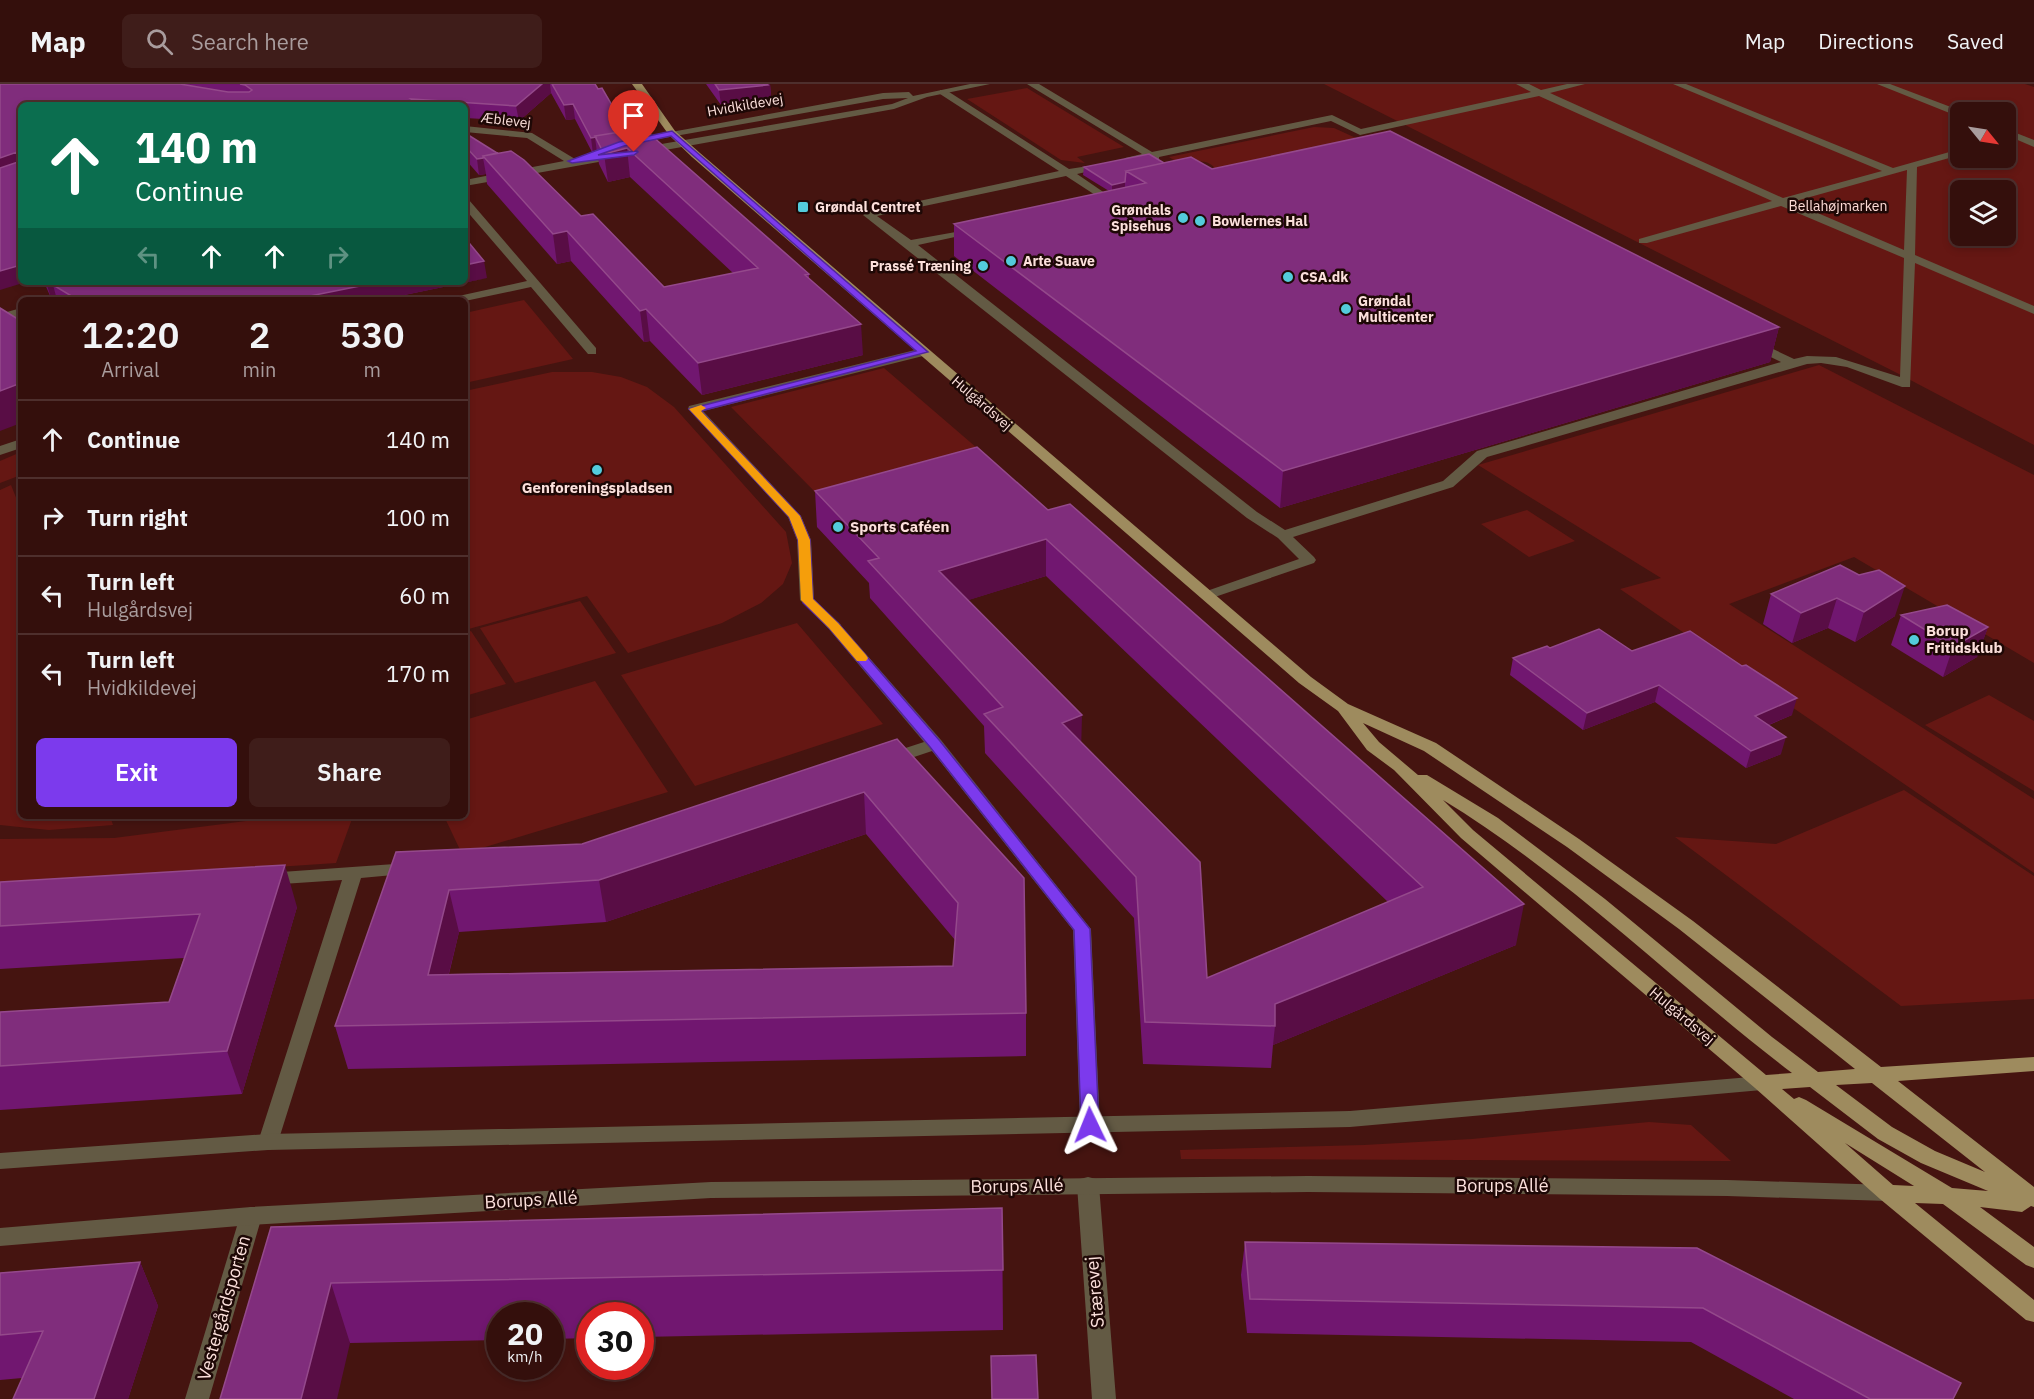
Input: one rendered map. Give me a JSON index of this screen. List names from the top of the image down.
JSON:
{
  "streets": {
    "main road": ["Hulgårdsvej", "Borups Allé"],
    "street": [
      "Hvidkildevej",
      "Æblevej",
      "Stærevej",
      "Vestergårdsporten"
    ]
  },
  "crossings": [
    ["Hvidkildevej", "Æblevej"],
    ["Hvidkildevej", "Hulgårdsvej"],
    ["Hulgårdsvej", "Borups Allé"],
    ["Borups Allé", "Stærevej"],
    ["Borups Allé", "Vestergårdsporten"]
  ],
  "parks": ["Bellahøjmarken"],
  "places": {
    "transit": ["Grøndal Centret"],
    "other": [
      "Grøndals Spisehus",
      "Bowlernes Hal",
      "Arte Suave",
      "Prassé Træning",
      "CSA.dk",
      "Grøndal Multicenter",
      "Genforeningspladsen",
      "Sports Caféen",
      "Borup Fritidsklub"
    ]
  },
  "north": "bottom right",
  "page": {
    "header": "Map",
    "search": "Search here",
    "nav": ["Map", "Directions", "Saved"],
    "turn": ["140 m", "Continue"],
    "eta": [
      "12:20",
      "Arrival",
      "2",
      "min",
      "530",
      "m"
    ],
    "list": [
      {
        "name": "Continue",
        "value": "140 m"
      },
      {
        "name": "Turn right",
        "value": "100 m"
      },
      {
        "name": "Turn left",
        "note": "Hulgårdsvej",
        "value": "60 m"
      },
      {
        "name": "Turn left",
        "note": "Hvidkildevej",
        "value": "170 m"
      }
    ],
    "buttons": ["Exit", "Share"],
    "speed": "20 km/h",
    "limit": "30"
  }
}
